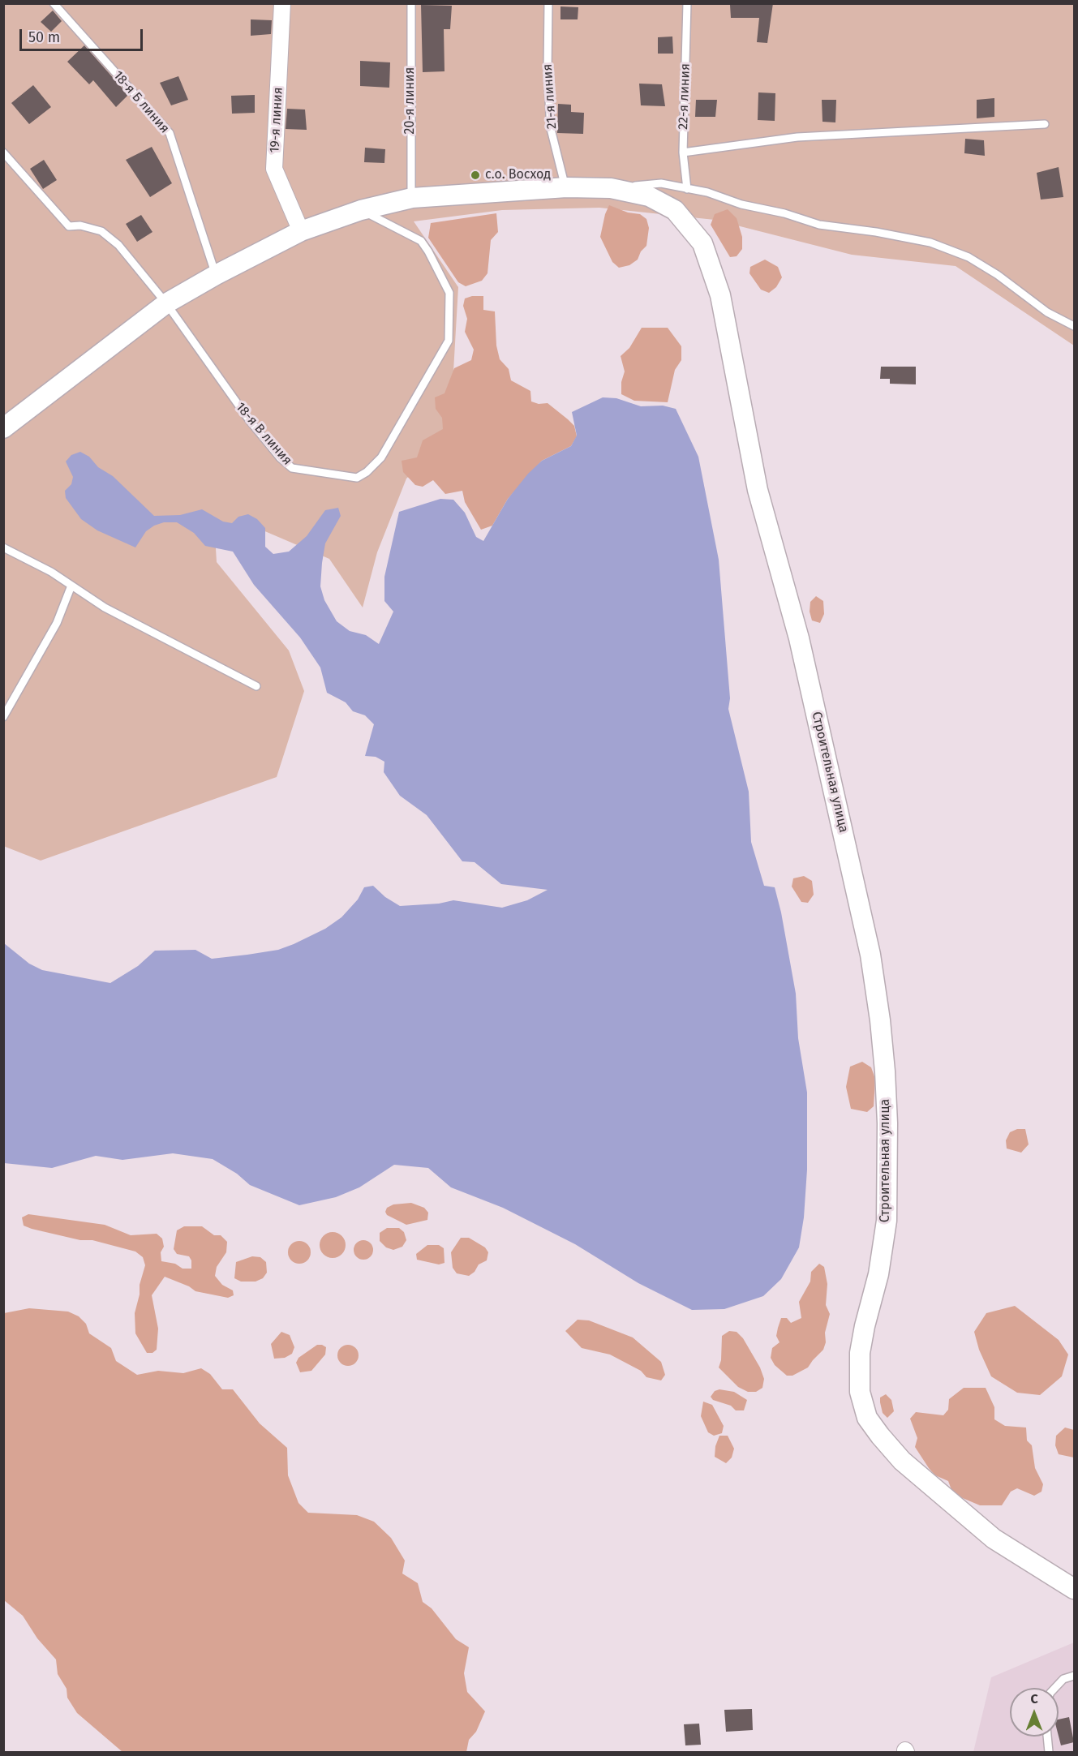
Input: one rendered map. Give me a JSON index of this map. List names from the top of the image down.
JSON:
{
  "streets": {
    "street": ["19-я линия", "Строительная улица"],
    "lane": [
      "21-я линия",
      "22-я линия",
      "20-я линия",
      "18-я Б линия",
      "18-я В линия"
    ]
  },
  "crossings": [
    ["21-я линия", "Строительная улица"],
    ["20-я линия", "Строительная улица"],
    ["18-я Б линия", "Строительная улица"],
    ["19-я линия", "Строительная улица"],
    ["18-я В линия", "Строительная улица"]
  ],
  "places": ["с.о. Восход"],
  "scale_bar": "50 m",
  "north": "top"
}
